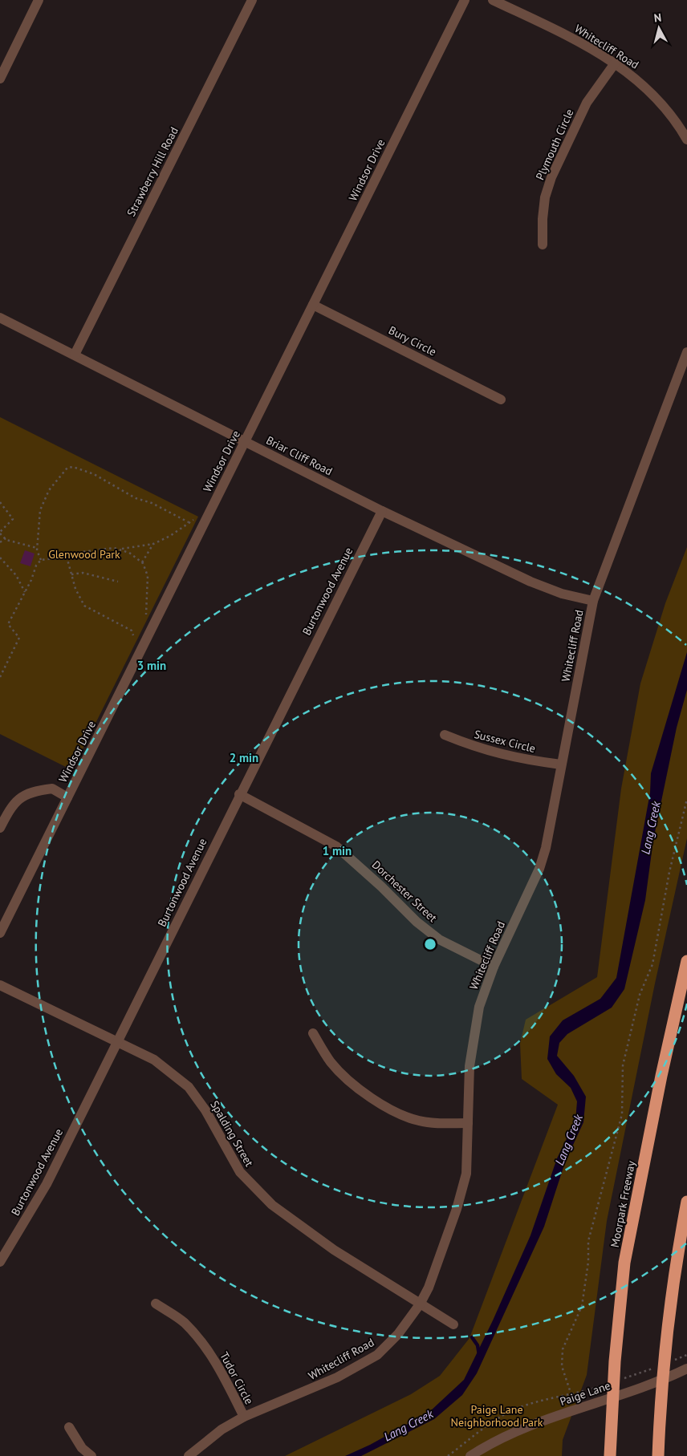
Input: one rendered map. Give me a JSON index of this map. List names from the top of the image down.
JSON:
{
  "streets": {
    "highway": ["Moorpark Freeway"],
    "street": [
      "Whitecliff Road",
      "Plymouth Circle",
      "Windsor Drive",
      "Strawberry Hill Road",
      "Bury Circle",
      "Briar Cliff Road",
      "Burtonwood Avenue",
      "Sussex Circle",
      "Dorchester Street",
      "Spalding Street",
      "Tudor Circle",
      "Paige Lane"
    ]
  },
  "crossings": [
    ["Whitecliff Road", "Plymouth Circle"],
    ["Whitecliff Road", "Briar Cliff Road"],
    ["Whitecliff Road", "Sussex Circle"],
    ["Whitecliff Road", "Dorchester Street"],
    ["Whitecliff Road", "Spalding Street"],
    ["Whitecliff Road", "Tudor Circle"],
    ["Windsor Drive", "Bury Circle"],
    ["Windsor Drive", "Briar Cliff Road"],
    ["Strawberry Hill Road", "Briar Cliff Road"],
    ["Briar Cliff Road", "Burtonwood Avenue"],
    ["Burtonwood Avenue", "Dorchester Street"],
    ["Burtonwood Avenue", "Spalding Street"]
  ],
  "water": ["Lang Creek"],
  "parks": ["Glenwood Park", "Paige Lane Neighborhood Park"],
  "north": "top",
  "rings": ["3 min", "2 min", "1 min"]
}
